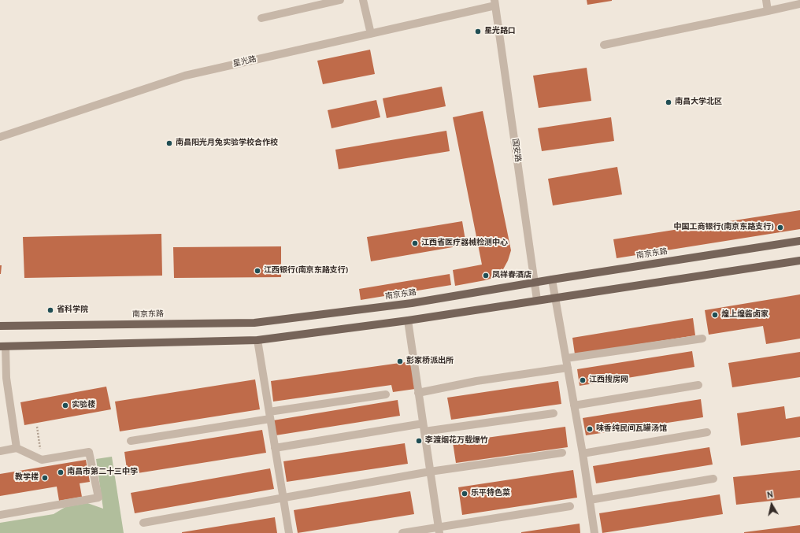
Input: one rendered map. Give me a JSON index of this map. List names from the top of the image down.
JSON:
{
  "streets": {
    "main road": ["南京东路"],
    "street": ["星光路", "国安路"]
  },
  "crossings": [
    ["星光路", "国安路"],
    ["国安路", "南京东路"]
  ],
  "places": [
    "星光路口",
    "南昌大学北区",
    "南昌阳光月兔实验学校合作校",
    "中国工商银行(南京东路支行)",
    "江西省医疗器械检测中心",
    "江西银行(南京东路支行)",
    "凤祥春酒店",
    "省科学院",
    "煌上煌酱卤家",
    "彭家桥派出所",
    "江西搜房网",
    "实验楼",
    "味香纯民间瓦罐汤馆",
    "李渡烟花万载爆竹",
    "南昌市第二十三中学",
    "教学楼",
    "乐平特色菜"
  ],
  "north": "top"
}
